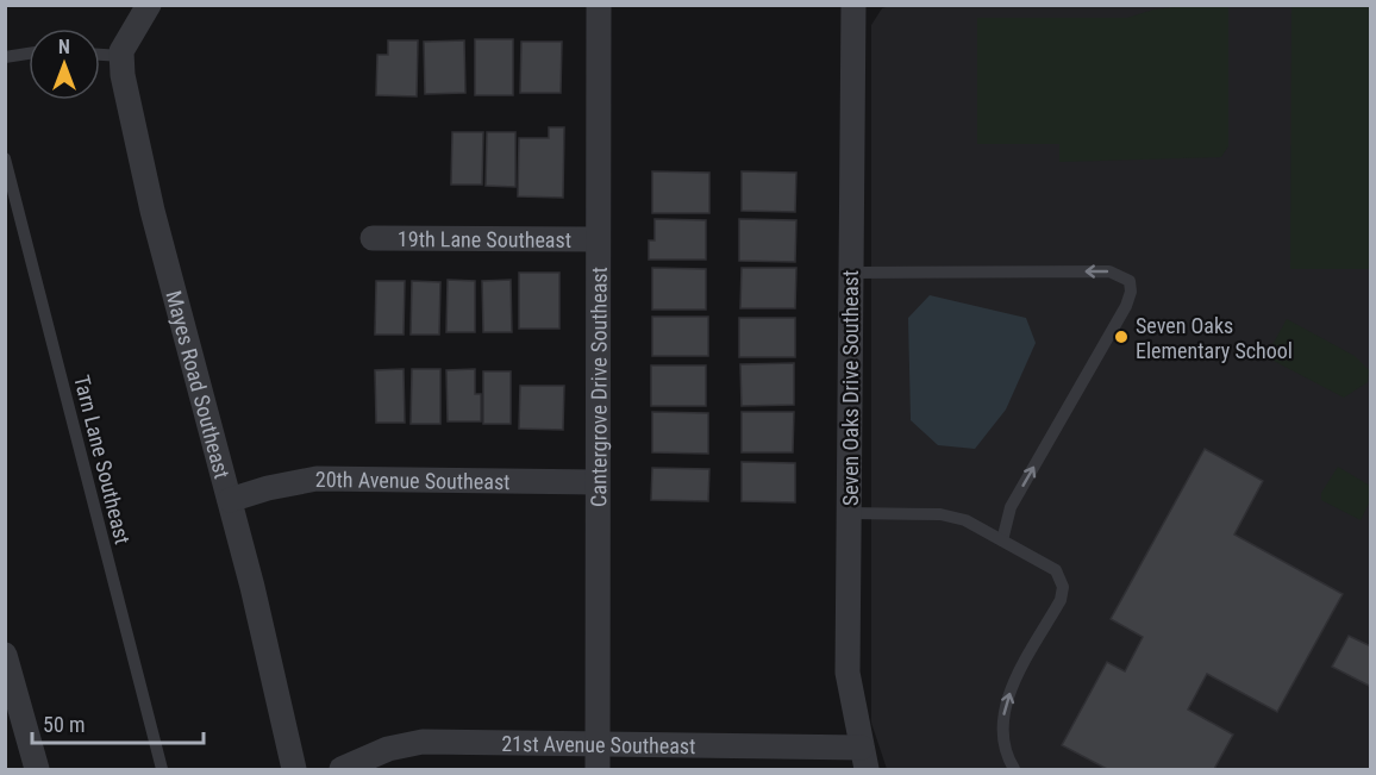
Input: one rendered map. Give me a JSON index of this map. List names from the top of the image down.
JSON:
{
  "streets": {
    "street": [
      "19th Lane Southeast",
      "Mayes Road Southeast",
      "Cantergrove Drive Southeast",
      "Seven Oaks Drive Southeast",
      "20th Avenue Southeast",
      "21st Avenue Southeast"
    ],
    "lane": ["Tarn Lane Southeast"]
  },
  "crossings": [
    ["19th Lane Southeast", "Cantergrove Drive Southeast"],
    ["Mayes Road Southeast", "20th Avenue Southeast"],
    ["Cantergrove Drive Southeast", "20th Avenue Southeast"],
    ["Cantergrove Drive Southeast", "21st Avenue Southeast"],
    ["Seven Oaks Drive Southeast", "21st Avenue Southeast"]
  ],
  "places": ["Seven Oaks Elementary School"],
  "scale_bar": "50 m",
  "north": "top"
}
